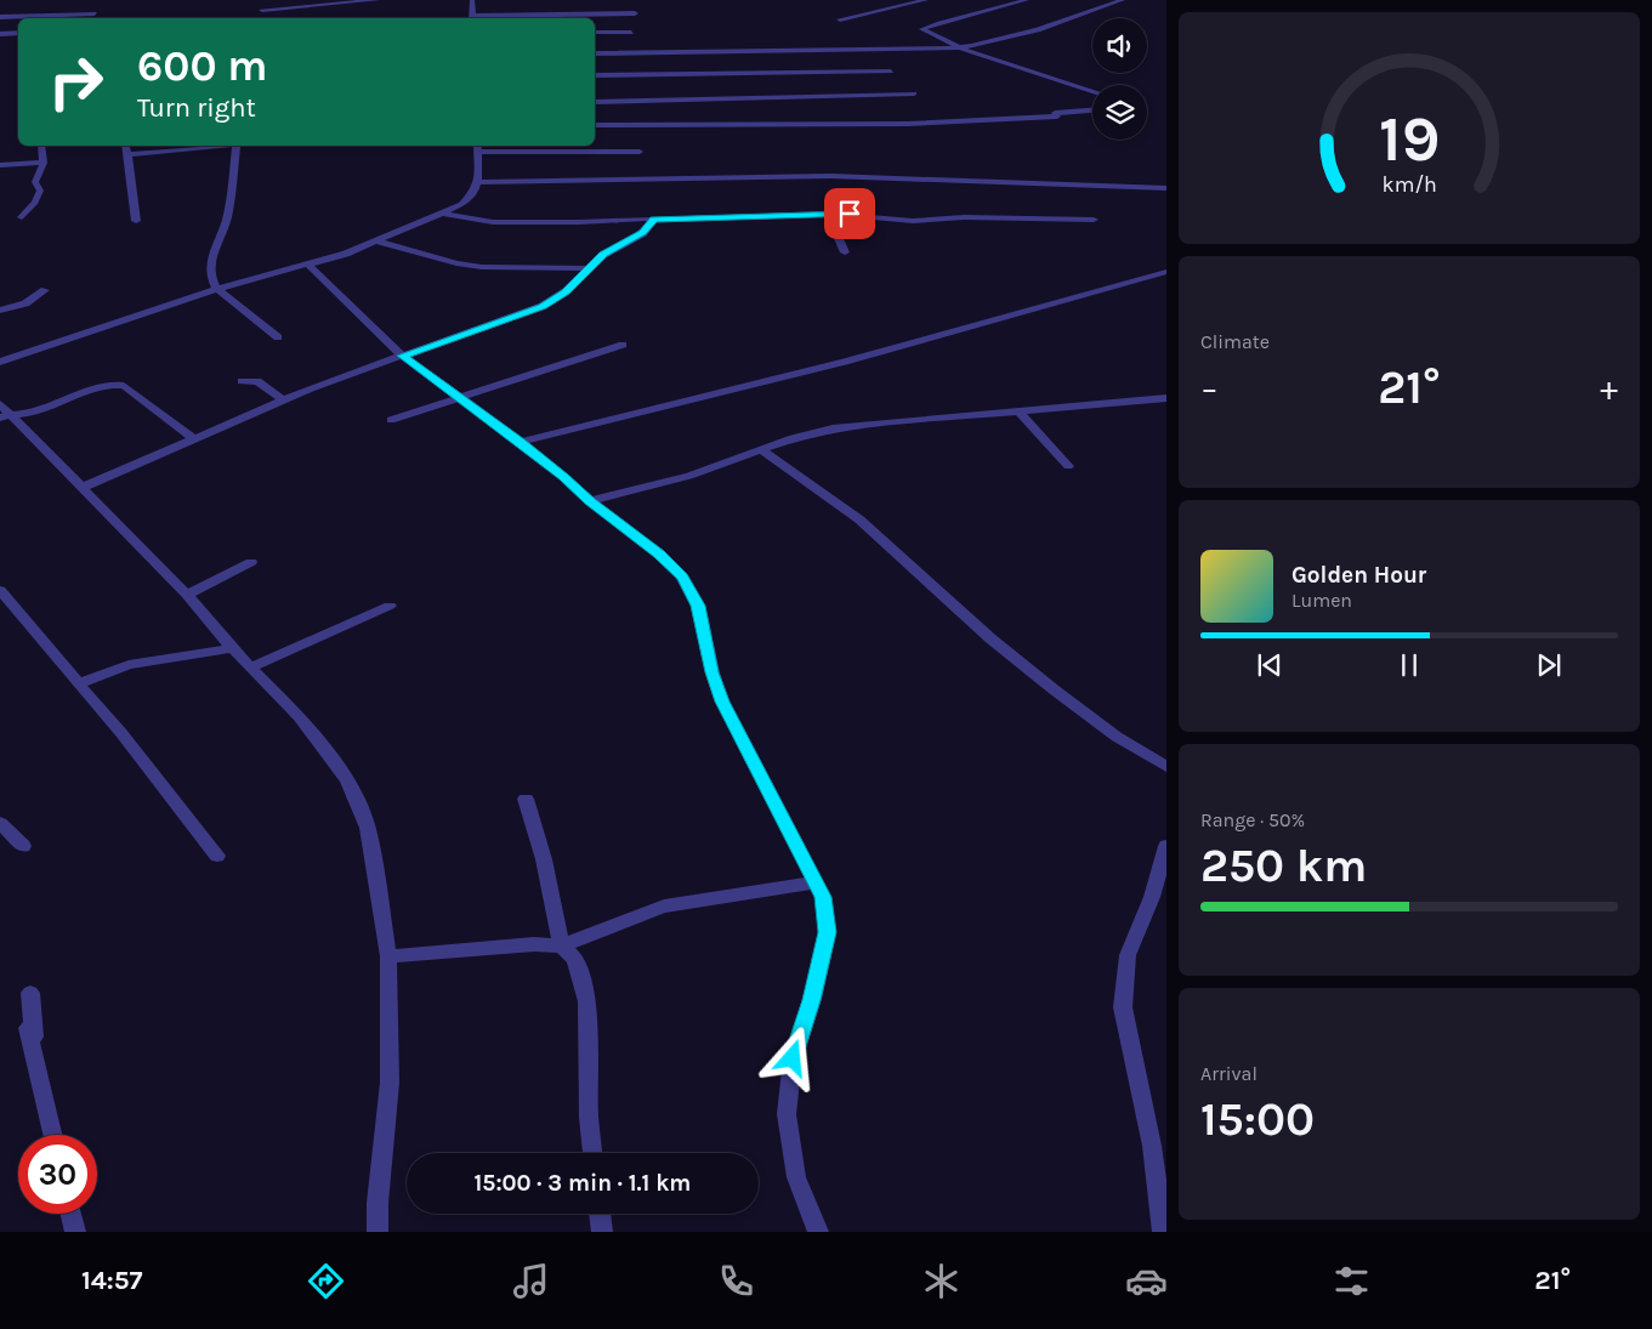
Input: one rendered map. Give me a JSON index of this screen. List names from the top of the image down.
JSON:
{
  "page": {
    "turn": ["600 m", "Turn right"],
    "tile": [
      "Climate",
      ["Range · 50%", "250 km"],
      ["Arrival", "15:00"]
    ],
    "heat": ["−", "21°", "+"],
    "song": ["Golden Hour", "Lumen"],
    "limit": "30",
    "trip": "15:00 · 3 min · 1.1 km",
    "tabs": ["14:57", "21°"],
    "gauge": ["19", "km/h"]
  }
}
